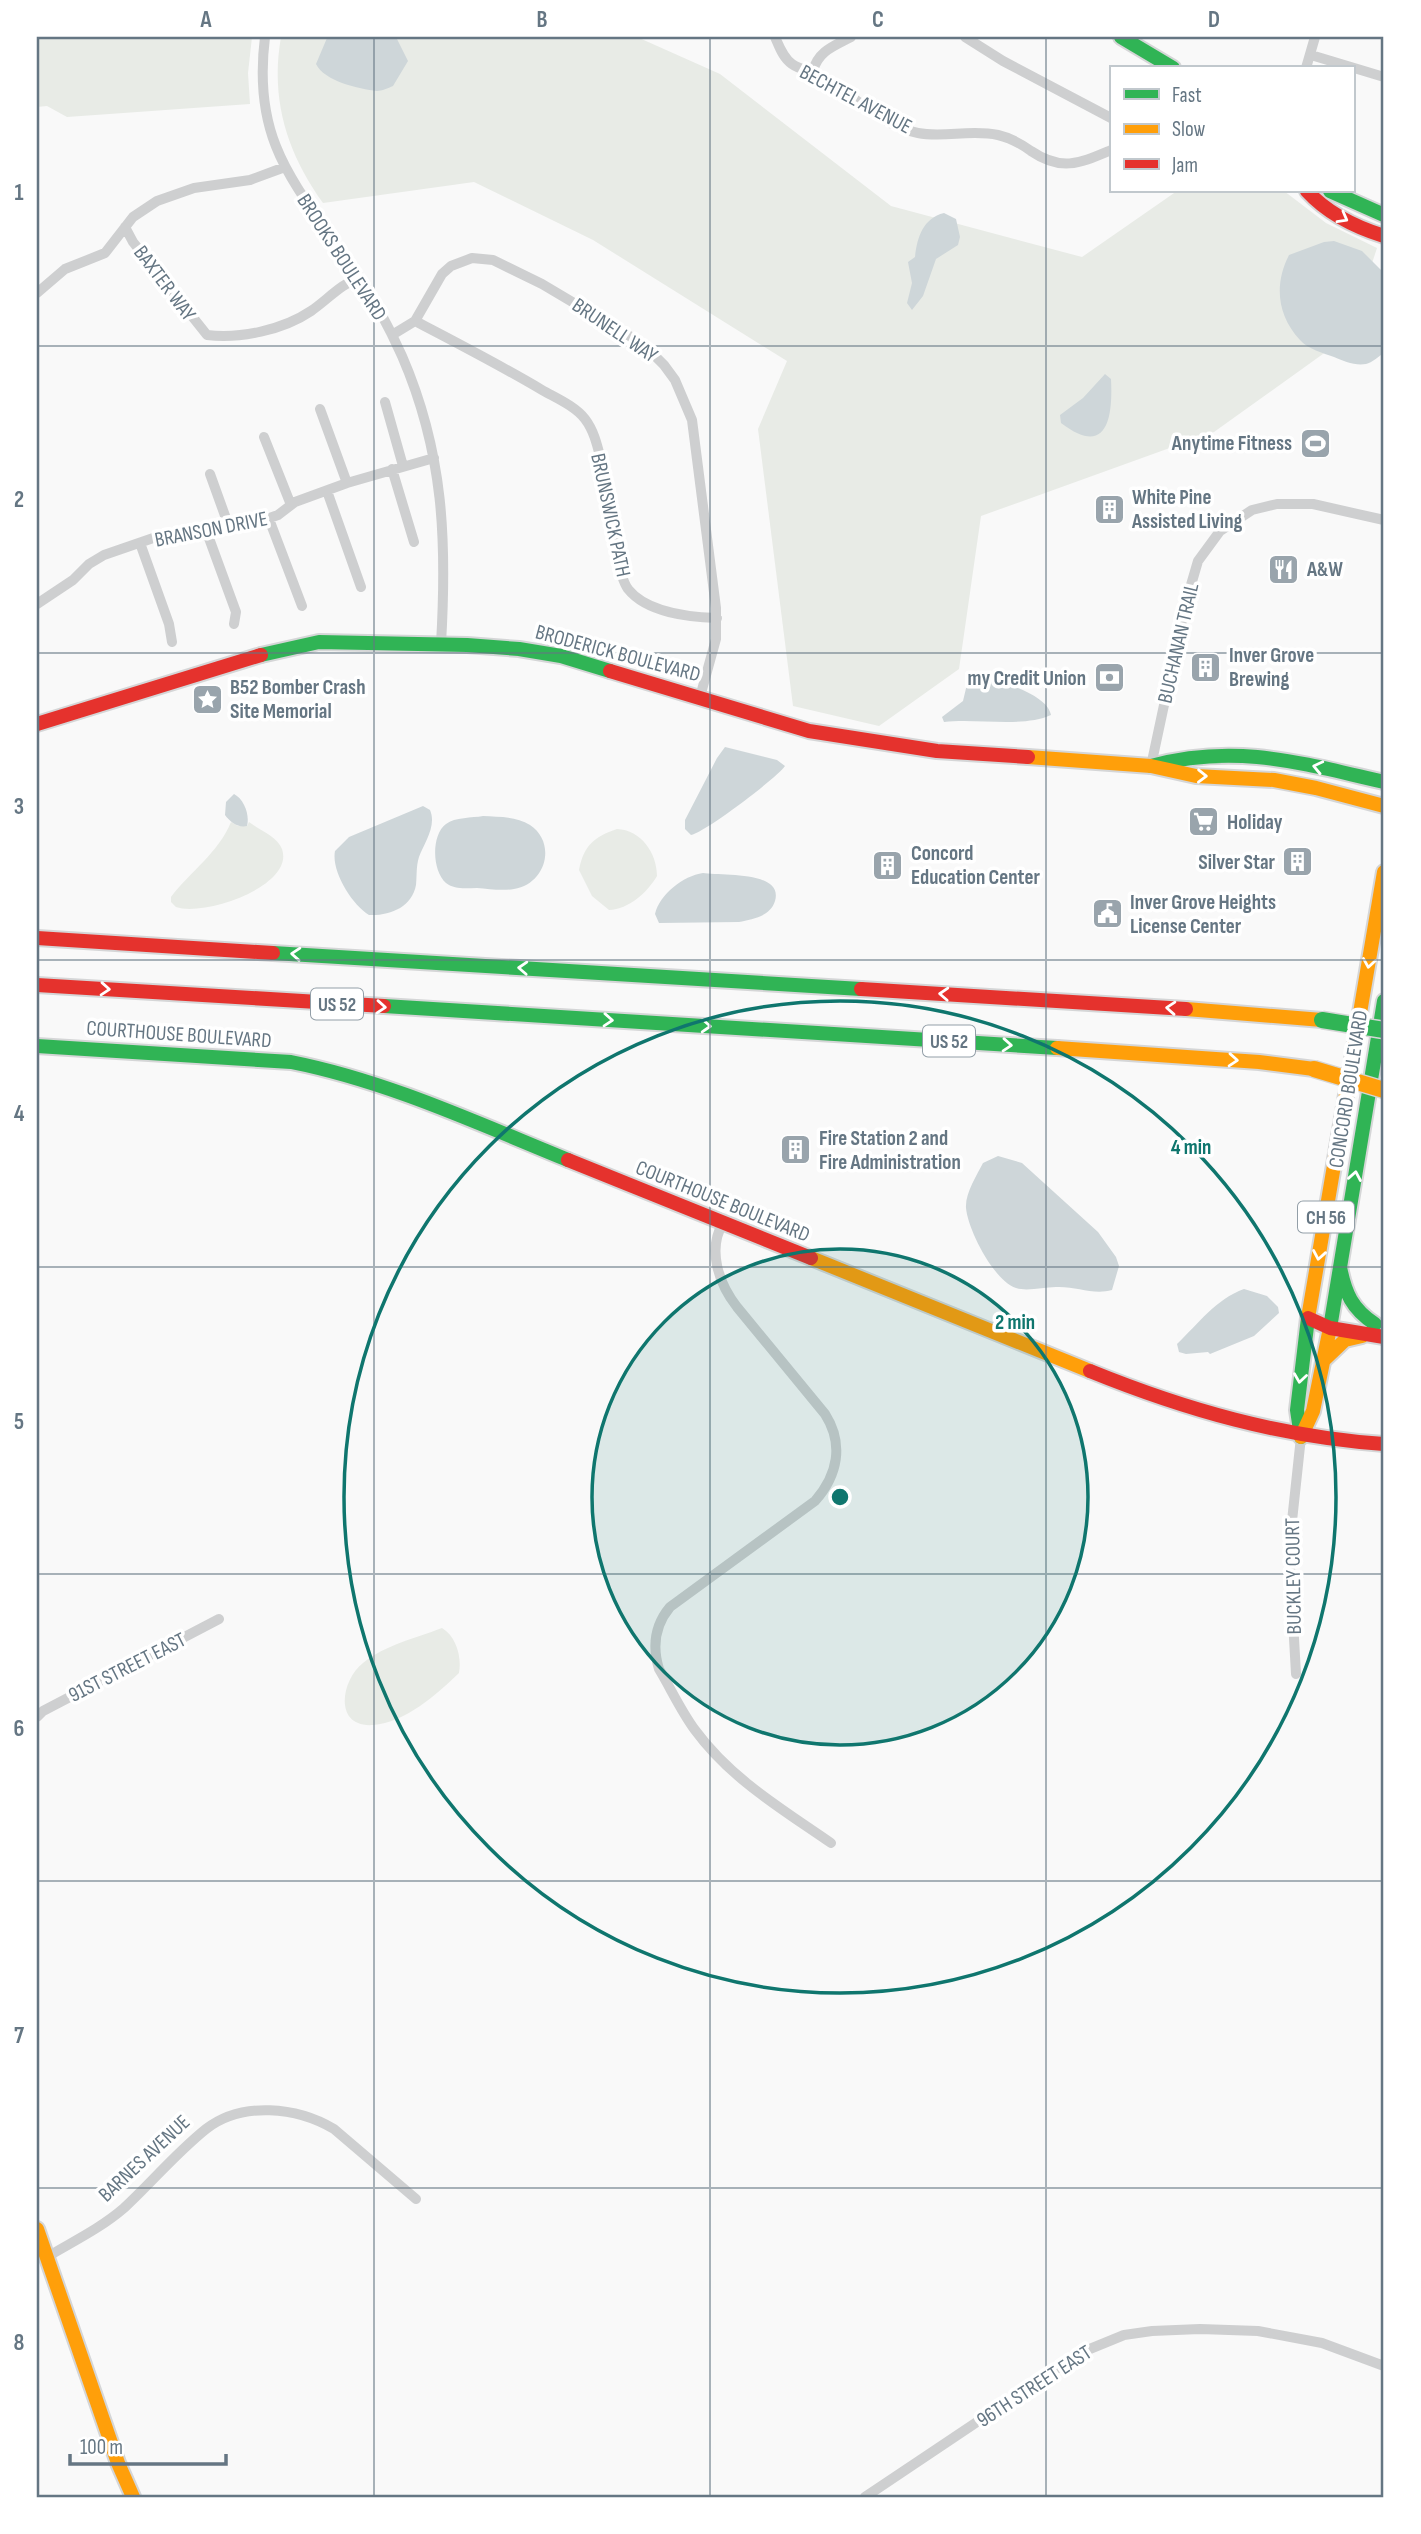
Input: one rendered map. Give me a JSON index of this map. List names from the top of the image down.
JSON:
{
  "streets": {
    "main road": [
      "BRODERICK BOULEVARD",
      "US 52",
      "COURTHOUSE BOULEVARD",
      "CONCORD BOULEVARD",
      "CH 56"
    ],
    "street": [
      "BECHTEL AVENUE",
      "BROOKS BOULEVARD",
      "BAXTER WAY",
      "BRUNELL WAY",
      "BRUNSWICK PATH",
      "BRANSON DRIVE",
      "BUCHANAN TRAIL",
      "BUCKLEY COURT",
      "91ST STREET EAST",
      "BARNES AVENUE",
      "96TH STREET EAST"
    ]
  },
  "crossings": [
    ["BROOKS BOULEVARD", "BAXTER WAY"],
    ["BROOKS BOULEVARD", "BRUNELL WAY"],
    ["BROOKS BOULEVARD", "BRANSON DRIVE"],
    ["BROOKS BOULEVARD", "BRODERICK BOULEVARD"],
    ["BRUNELL WAY", "BRUNSWICK PATH"],
    ["BRUNELL WAY", "BRODERICK BOULEVARD"],
    ["BUCHANAN TRAIL", "BRODERICK BOULEVARD"],
    ["COURTHOUSE BOULEVARD", "BUCKLEY COURT"],
    ["CONCORD BOULEVARD", "CH 56"]
  ],
  "places": {
    "sports": ["Anytime Fitness"],
    "building": [
      "White Pine Assisted Living",
      "Inver Grove Brewing",
      "Silver Star",
      "Concord Education Center",
      "Fire Station 2 and Fire Administration"
    ],
    "restaurant": ["A&W"],
    "bank": ["my Credit Union"],
    "place": ["B52 Bomber Crash Site Memorial"],
    "supermarket": ["Holiday"],
    "public building": ["Inver Grove Heights License Center"]
  },
  "legend": ["Fast", "Slow", "Jam"],
  "scale_bar": "100 m",
  "grid": {
    "columns": [
      "A",
      "B",
      "C",
      "D"
    ],
    "rows": [
      "1",
      "2",
      "3",
      "4",
      "5",
      "6",
      "7",
      "8"
    ]
  },
  "rings": ["4 min", "2 min"]
}
